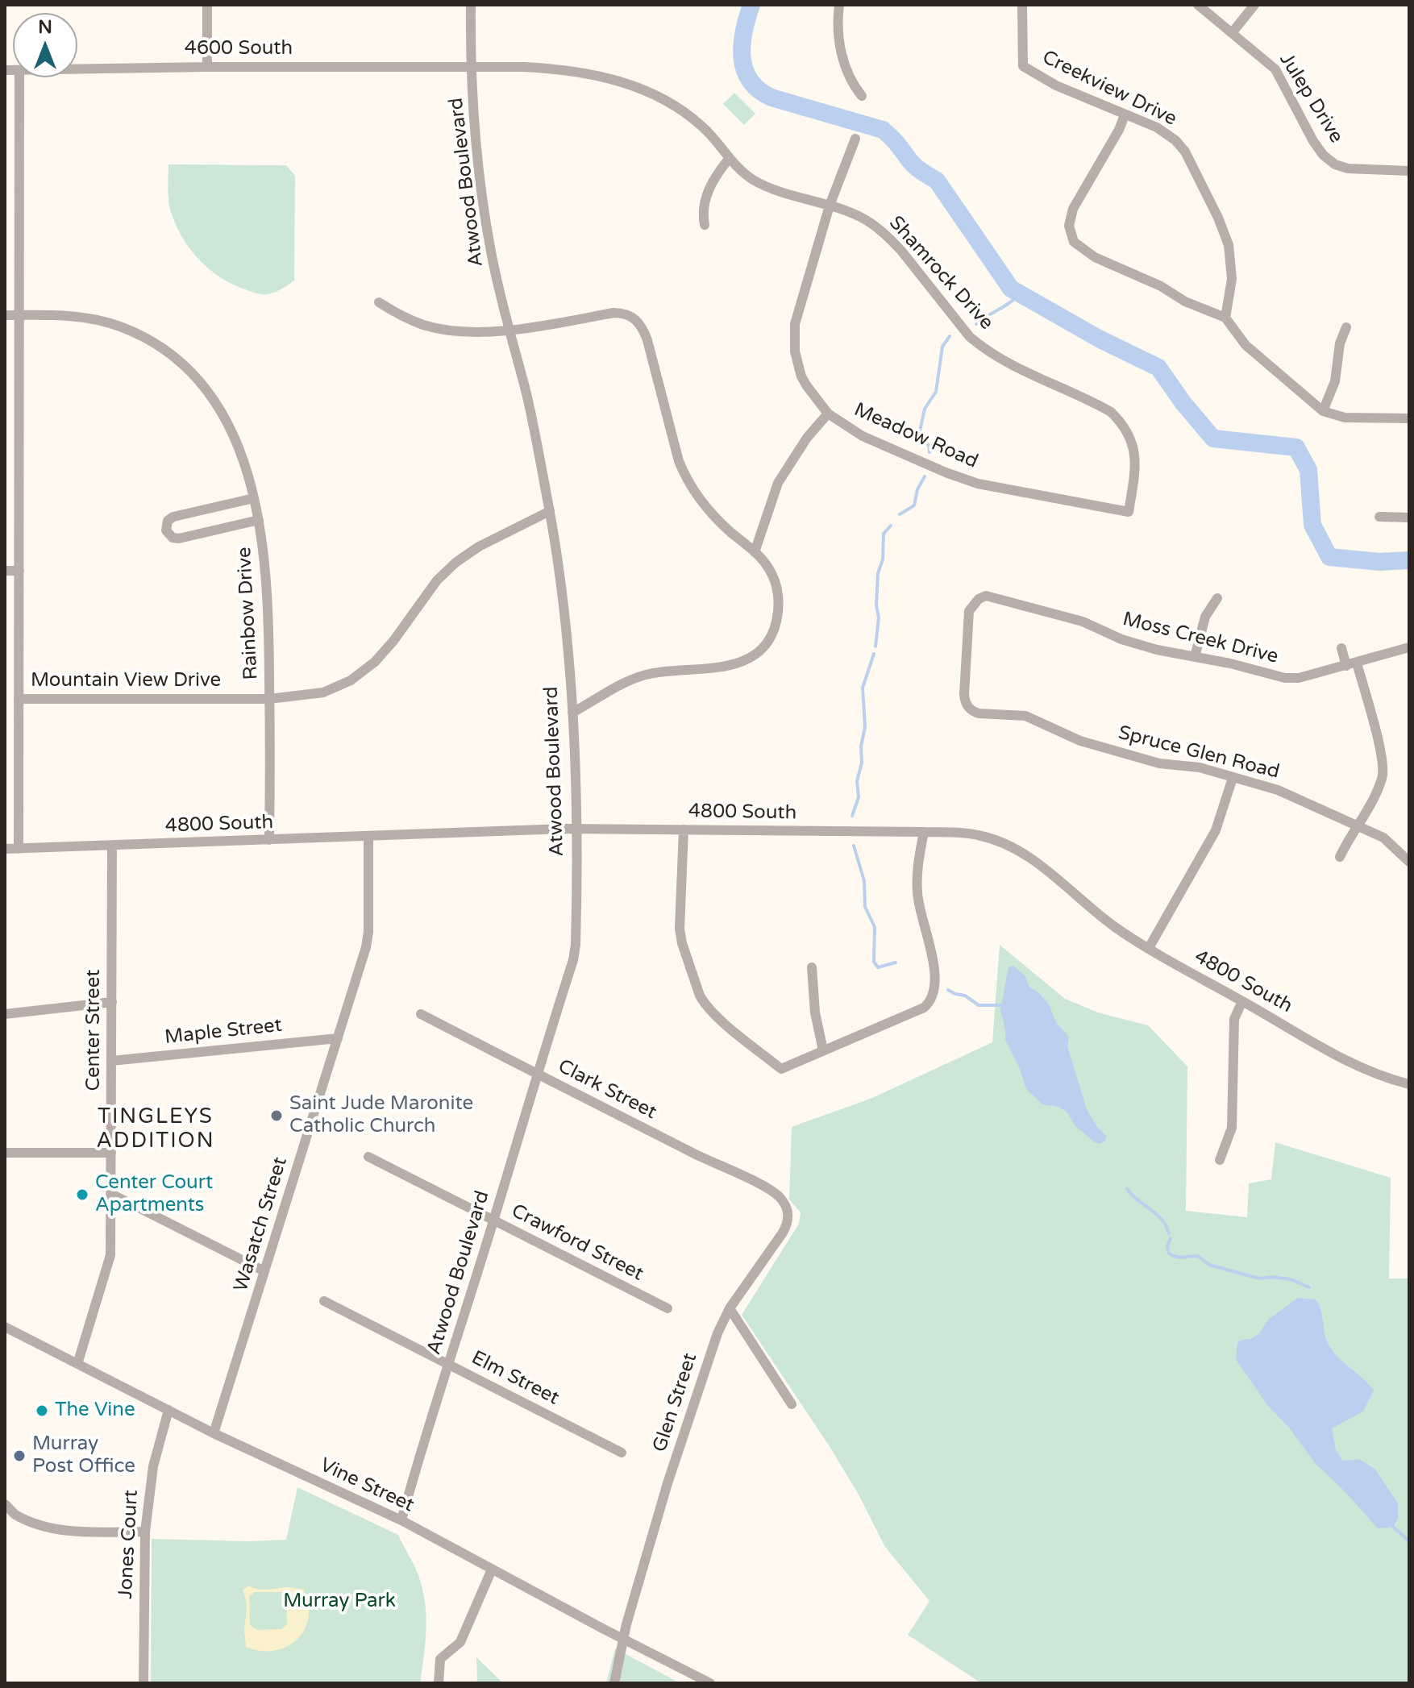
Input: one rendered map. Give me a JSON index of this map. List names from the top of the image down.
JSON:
{
  "streets": {
    "street": [
      "4600 South",
      "Creekview Drive",
      "Julep Drive",
      "Atwood Boulevard",
      "Shamrock Drive",
      "Meadow Road",
      "Rainbow Drive",
      "Moss Creek Drive",
      "Mountain View Drive",
      "Spruce Glen Road",
      "4800 South",
      "Center Street",
      "Maple Street",
      "Clark Street",
      "Wasatch Street",
      "Crawford Street",
      "Elm Street",
      "Glen Street",
      "Vine Street",
      "Jones Court"
    ]
  },
  "crossings": [
    ["4600 South", "Atwood Boulevard"],
    ["4600 South", "Shamrock Drive"],
    ["Atwood Boulevard", "Shamrock Drive"],
    ["Atwood Boulevard", "Mountain View Drive"],
    ["Atwood Boulevard", "4800 South"],
    ["Atwood Boulevard", "Clark Street"],
    ["Atwood Boulevard", "Crawford Street"],
    ["Atwood Boulevard", "Elm Street"],
    ["Atwood Boulevard", "Vine Street"],
    ["Shamrock Drive", "Meadow Road"],
    ["Rainbow Drive", "Mountain View Drive"],
    ["Rainbow Drive", "4800 South"],
    ["Moss Creek Drive", "Spruce Glen Road"],
    ["4800 South", "Center Street"],
    ["4800 South", "Wasatch Street"],
    ["Center Street", "Maple Street"],
    ["Center Street", "Vine Street"],
    ["Maple Street", "Wasatch Street"],
    ["Clark Street", "Glen Street"],
    ["Wasatch Street", "Vine Street"],
    ["Glen Street", "Vine Street"],
    ["Vine Street", "Jones Court"]
  ],
  "districts": ["TINGLEYS ADDITION"],
  "parks": ["Murray Park"],
  "places": [
    "Saint Jude Maronite Catholic Church",
    "Center Court Apartments",
    "The Vine",
    "Murray Post Office"
  ],
  "north": "top"
}
